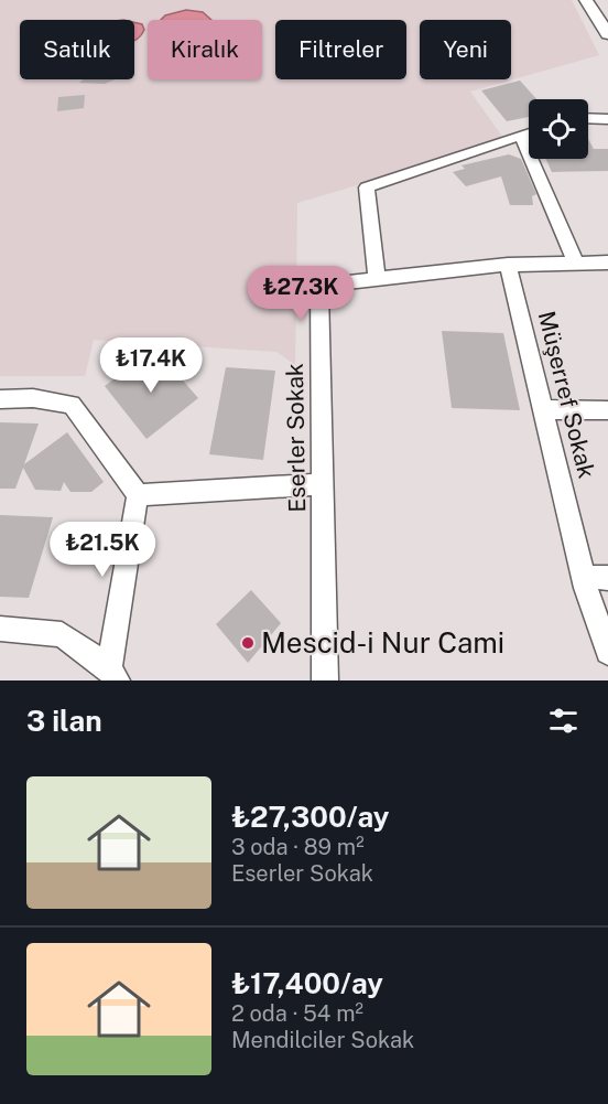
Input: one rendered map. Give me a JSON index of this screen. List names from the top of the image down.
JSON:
{
  "streets": {
    "street": ["Müşerref Sokak", "Eserler Sokak"]
  },
  "crossings": [
    ["Müşerref Sokak", "Eserler Sokak"]
  ],
  "places": ["Mescid-i Nur Cami"],
  "page": {
    "chip": [
      "Satılık",
      "Kiralık",
      "Filtreler",
      "Yeni"
    ],
    "price": ["₺27.3K", "₺17.4K", "₺21.5K"],
    "heading": "3 ilan",
    "list": [
      {
        "name": "₺27,300/ay",
        "note": "3 oda · 89 m² · Eserler Sokak"
      },
      {
        "name": "₺17,400/ay",
        "note": "2 oda · 54 m² · Mendilciler Sokak"
      }
    ]
  }
}
